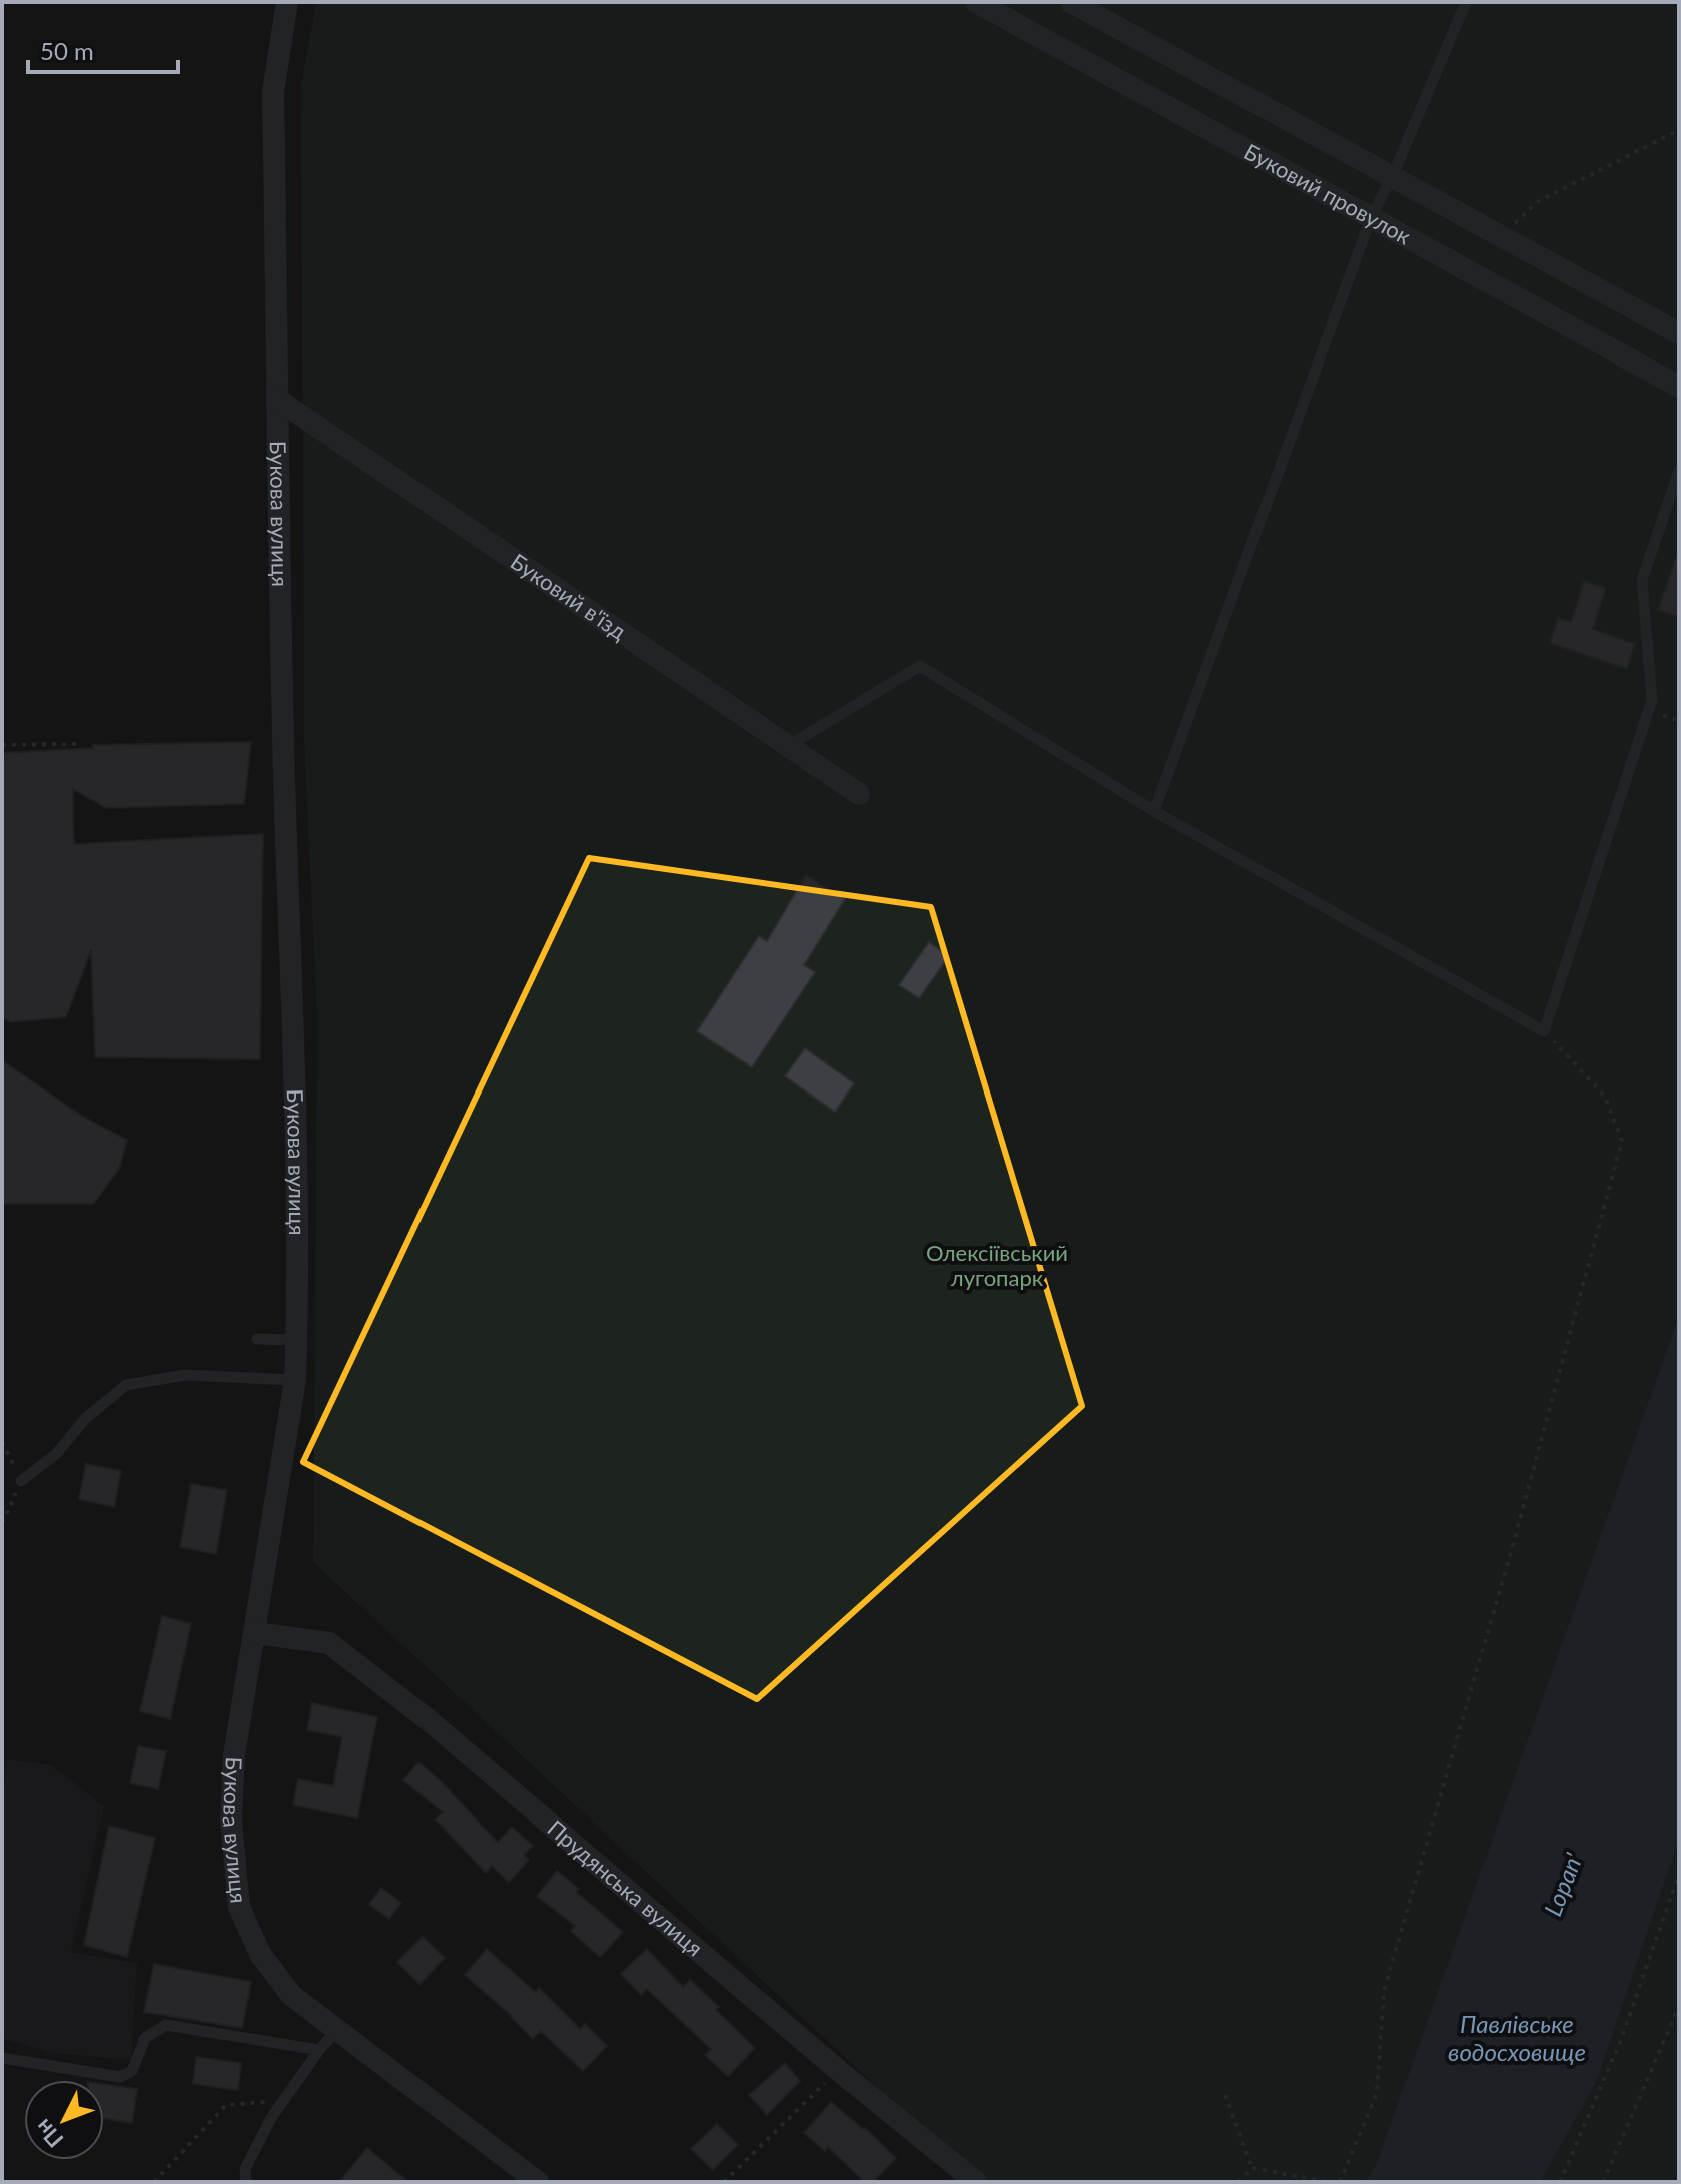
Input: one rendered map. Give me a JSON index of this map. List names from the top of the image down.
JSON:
{
  "streets": {
    "street": [
      "Буковий провулок",
      "Букова вулиця",
      "Буковий в'їзд",
      "Прудянська вулиця"
    ]
  },
  "crossings": [
    ["Букова вулиця", "Буковий в'їзд"],
    ["Букова вулиця", "Прудянська вулиця"]
  ],
  "water": ["Lopan'", "Павлівське водосховище"],
  "parks": ["Олексіївський лугопарк"],
  "scale_bar": "50 m",
  "north": "bottom left"
}
